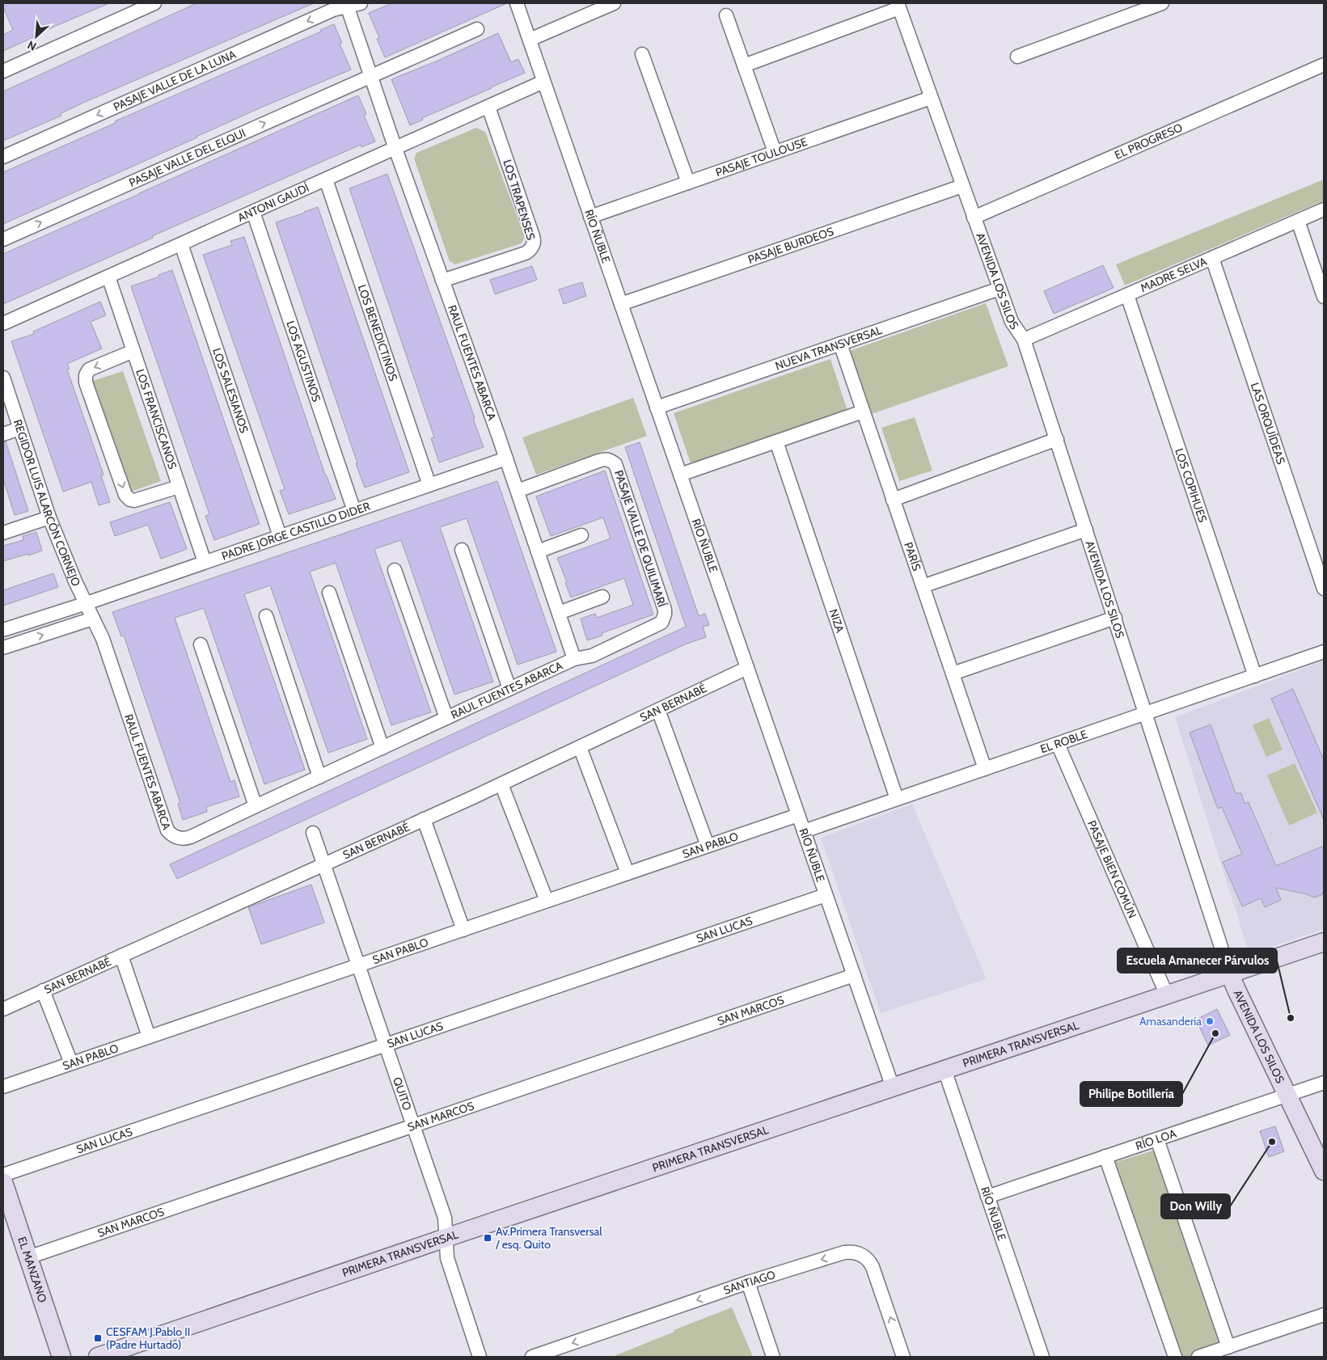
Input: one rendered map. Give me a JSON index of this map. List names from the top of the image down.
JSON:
{
  "streets": {
    "main road": ["AVENIDA LOS SILOS", "PRIMERA TRANSVERSAL", "EL MANZANO"],
    "street": [
      "PASAJE VALLE DE LA LUNA",
      "EL PROGRESO",
      "PASAJE TOULOUSE",
      "PASAJE VALLE DEL ELQUI",
      "LOS TRAPENSES",
      "ANTONI GAUDÍ",
      "RÍO ÑUBLE",
      "PASAJE BURDEOS",
      "MADRE SELVA",
      "LOS BENEDICTINOS",
      "NUEVA TRANSVERSAL",
      "LOS AGUSTINOS",
      "RAUL FUENTES ABARCA",
      "LOS SALESIANOS",
      "LOS FRANCISCANOS",
      "LAS ORQUÍDEAS",
      "LOS COPIHUES",
      "REGIDOR LUIS ALARCÓN CORNEJO",
      "PADRE JORGE CASTILLO DIDER",
      "PASAJE VALLE DE QUILIMARÍ",
      "PARÍS",
      "NIZA",
      "SAN BERNABÉ",
      "EL ROBLE",
      "SAN PABLO",
      "PASAJE BIEN COMÚN",
      "SAN LUCAS",
      "SAN MARCOS",
      "QUITO",
      "RÍO LOA",
      "SANTIAGO"
    ]
  },
  "crossings": [
    ["PASAJE VALLE DE LA LUNA", "RAUL FUENTES ABARCA"],
    ["EL PROGRESO", "AVENIDA LOS SILOS"],
    ["PASAJE TOULOUSE", "RÍO ÑUBLE"],
    ["PASAJE TOULOUSE", "AVENIDA LOS SILOS"],
    ["PASAJE VALLE DEL ELQUI", "RAUL FUENTES ABARCA"],
    ["LOS TRAPENSES", "ANTONI GAUDÍ"],
    ["LOS TRAPENSES", "RAUL FUENTES ABARCA"],
    ["ANTONI GAUDÍ", "RÍO ÑUBLE"],
    ["ANTONI GAUDÍ", "LOS BENEDICTINOS"],
    ["ANTONI GAUDÍ", "LOS AGUSTINOS"],
    ["ANTONI GAUDÍ", "RAUL FUENTES ABARCA"],
    ["ANTONI GAUDÍ", "LOS SALESIANOS"],
    ["ANTONI GAUDÍ", "LOS FRANCISCANOS"],
    ["RÍO ÑUBLE", "PASAJE BURDEOS"],
    ["RÍO ÑUBLE", "NUEVA TRANSVERSAL"],
    ["RÍO ÑUBLE", "SAN BERNABÉ"],
    ["RÍO ÑUBLE", "EL ROBLE"],
    ["RÍO ÑUBLE", "SAN PABLO"],
    ["RÍO ÑUBLE", "SAN LUCAS"],
    ["RÍO ÑUBLE", "SAN MARCOS"],
    ["RÍO ÑUBLE", "PRIMERA TRANSVERSAL"],
    ["RÍO ÑUBLE", "RÍO LOA"],
    ["PASAJE BURDEOS", "AVENIDA LOS SILOS"],
    ["MADRE SELVA", "AVENIDA LOS SILOS"],
    ["MADRE SELVA", "LAS ORQUÍDEAS"],
    ["MADRE SELVA", "LOS COPIHUES"],
    ["AVENIDA LOS SILOS", "NUEVA TRANSVERSAL"],
    ["AVENIDA LOS SILOS", "EL ROBLE"],
    ["AVENIDA LOS SILOS", "PRIMERA TRANSVERSAL"],
    ["AVENIDA LOS SILOS", "RÍO LOA"],
    ["LOS BENEDICTINOS", "PADRE JORGE CASTILLO DIDER"],
    ["NUEVA TRANSVERSAL", "PARÍS"],
    ["LOS AGUSTINOS", "PADRE JORGE CASTILLO DIDER"],
    ["RAUL FUENTES ABARCA", "REGIDOR LUIS ALARCÓN CORNEJO"],
    ["RAUL FUENTES ABARCA", "PADRE JORGE CASTILLO DIDER"],
    ["RAUL FUENTES ABARCA", "PASAJE VALLE DE QUILIMARÍ"],
    ["LOS SALESIANOS", "PADRE JORGE CASTILLO DIDER"],
    ["LOS FRANCISCANOS", "PADRE JORGE CASTILLO DIDER"],
    ["LOS COPIHUES", "EL ROBLE"],
    ["REGIDOR LUIS ALARCÓN CORNEJO", "PADRE JORGE CASTILLO DIDER"],
    ["PARÍS", "EL ROBLE"],
    ["NIZA", "EL ROBLE"],
    ["SAN BERNABÉ", "QUITO"],
    ["EL ROBLE", "PASAJE BIEN COMÚN"],
    ["SAN PABLO", "QUITO"],
    ["PASAJE BIEN COMÚN", "PRIMERA TRANSVERSAL"],
    ["SAN LUCAS", "QUITO"],
    ["SAN MARCOS", "QUITO"],
    ["SAN MARCOS", "EL MANZANO"],
    ["PRIMERA TRANSVERSAL", "QUITO"]
  ],
  "one_way": ["PASAJE VALLE DEL ELQUI", "SANTIAGO"],
  "places": {
    "other": [
      "Escuela Amanecer Párvulos",
      "Amasandería",
      "Philipe Botillería",
      "Don Willy"
    ],
    "transit": ["Av.Primera Transversal / esq. Quito", "CESFAM J.Pablo II (Padre Hurtado)"]
  },
  "north": "bottom left"
}
